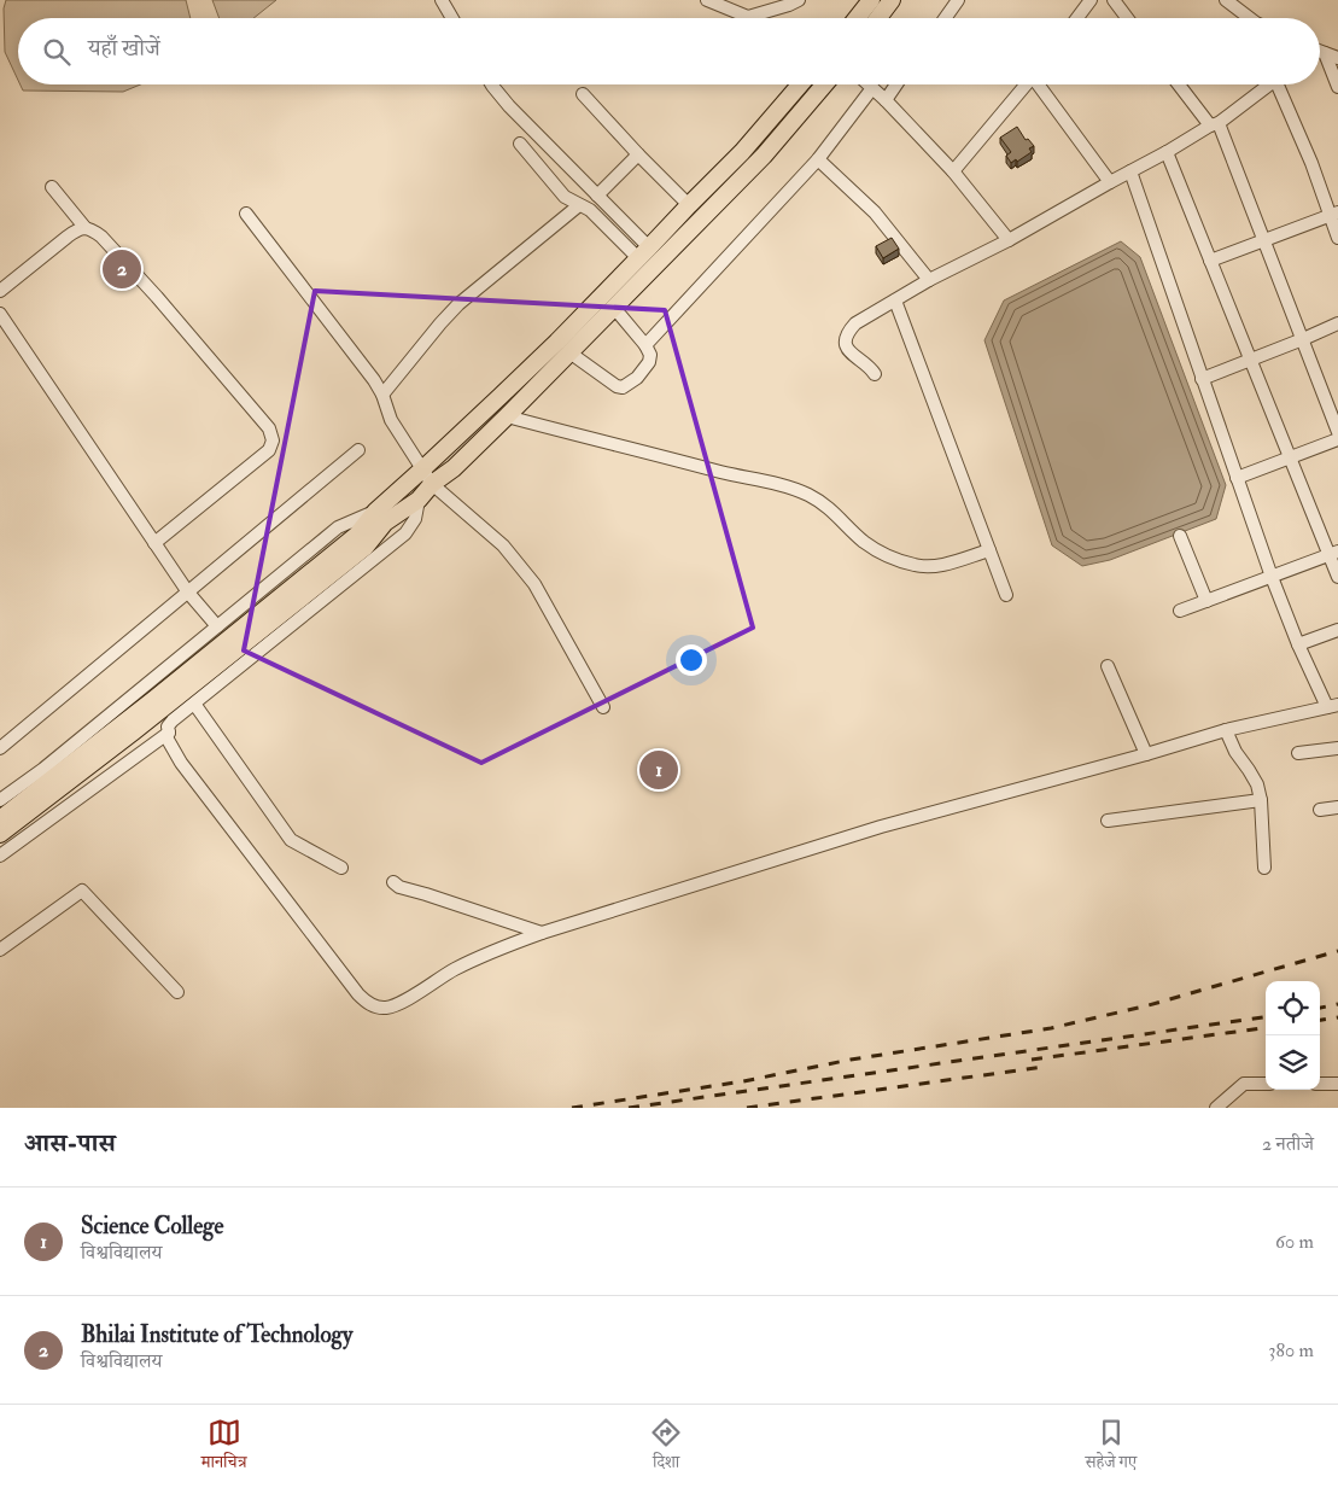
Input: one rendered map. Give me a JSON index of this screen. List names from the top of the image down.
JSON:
{
  "page": {
    "search": "यहाँ खोजें",
    "pins": ["2", "1"],
    "heading": ["आस-पास", "2 नतीजे"],
    "list": [
      {
        "mark": "1",
        "name": "Science College",
        "note": "विश्वविद्यालय",
        "value": "60 m"
      },
      {
        "mark": "2",
        "name": "Bhilai Institute of Technology",
        "note": "विश्वविद्यालय",
        "value": "380 m"
      }
    ],
    "nav": ["मानचित्र", "दिशा", "सहेजे गए"]
  }
}
